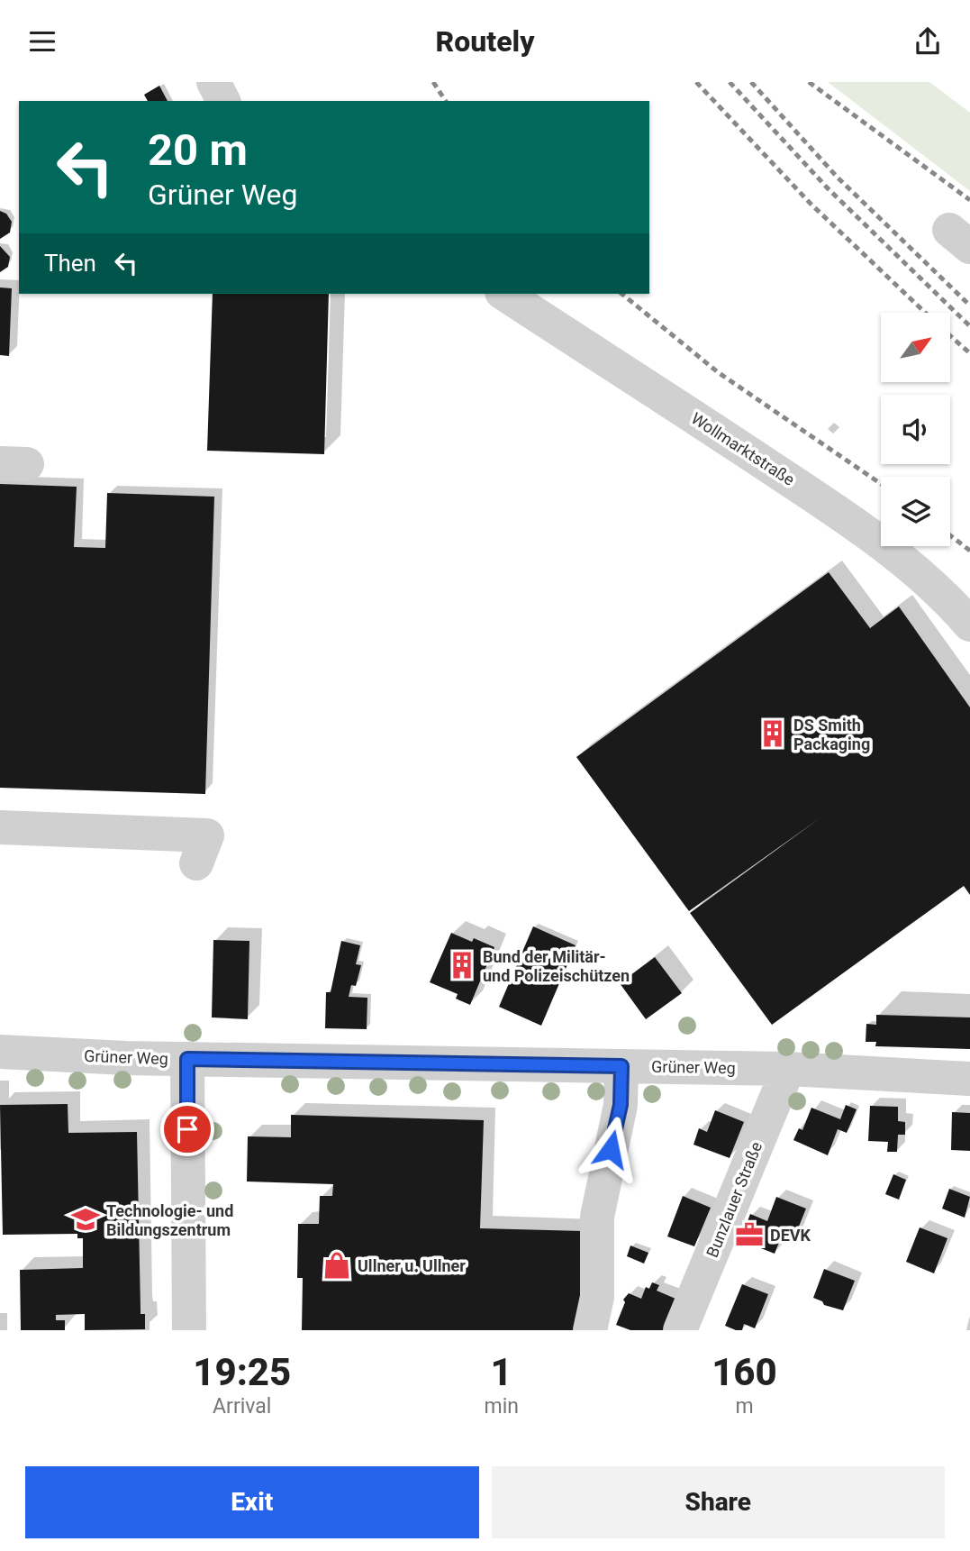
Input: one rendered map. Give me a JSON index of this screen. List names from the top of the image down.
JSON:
{
  "streets": {
    "street": ["Wollmarktstraße", "Grüner Weg", "Bunzlauer Straße"]
  },
  "crossings": [
    ["Grüner Weg", "Bunzlauer Straße"]
  ],
  "places": {
    "building": ["DS Smith Packaging", "Bund der Militär- und Polizeischützen"],
    "school or university": ["Technologie- und Bildungszentrum"],
    "office": ["DEVK"],
    "shop": ["Ullner u. Ullner"]
  },
  "north": "top right",
  "page": {
    "header": "Routely",
    "turn": ["20 m", "Grüner Weg"],
    "then": "Then",
    "eta": [
      "19:25",
      "Arrival",
      "1",
      "min",
      "160",
      "m"
    ],
    "buttons": ["Exit", "Share"]
  }
}
